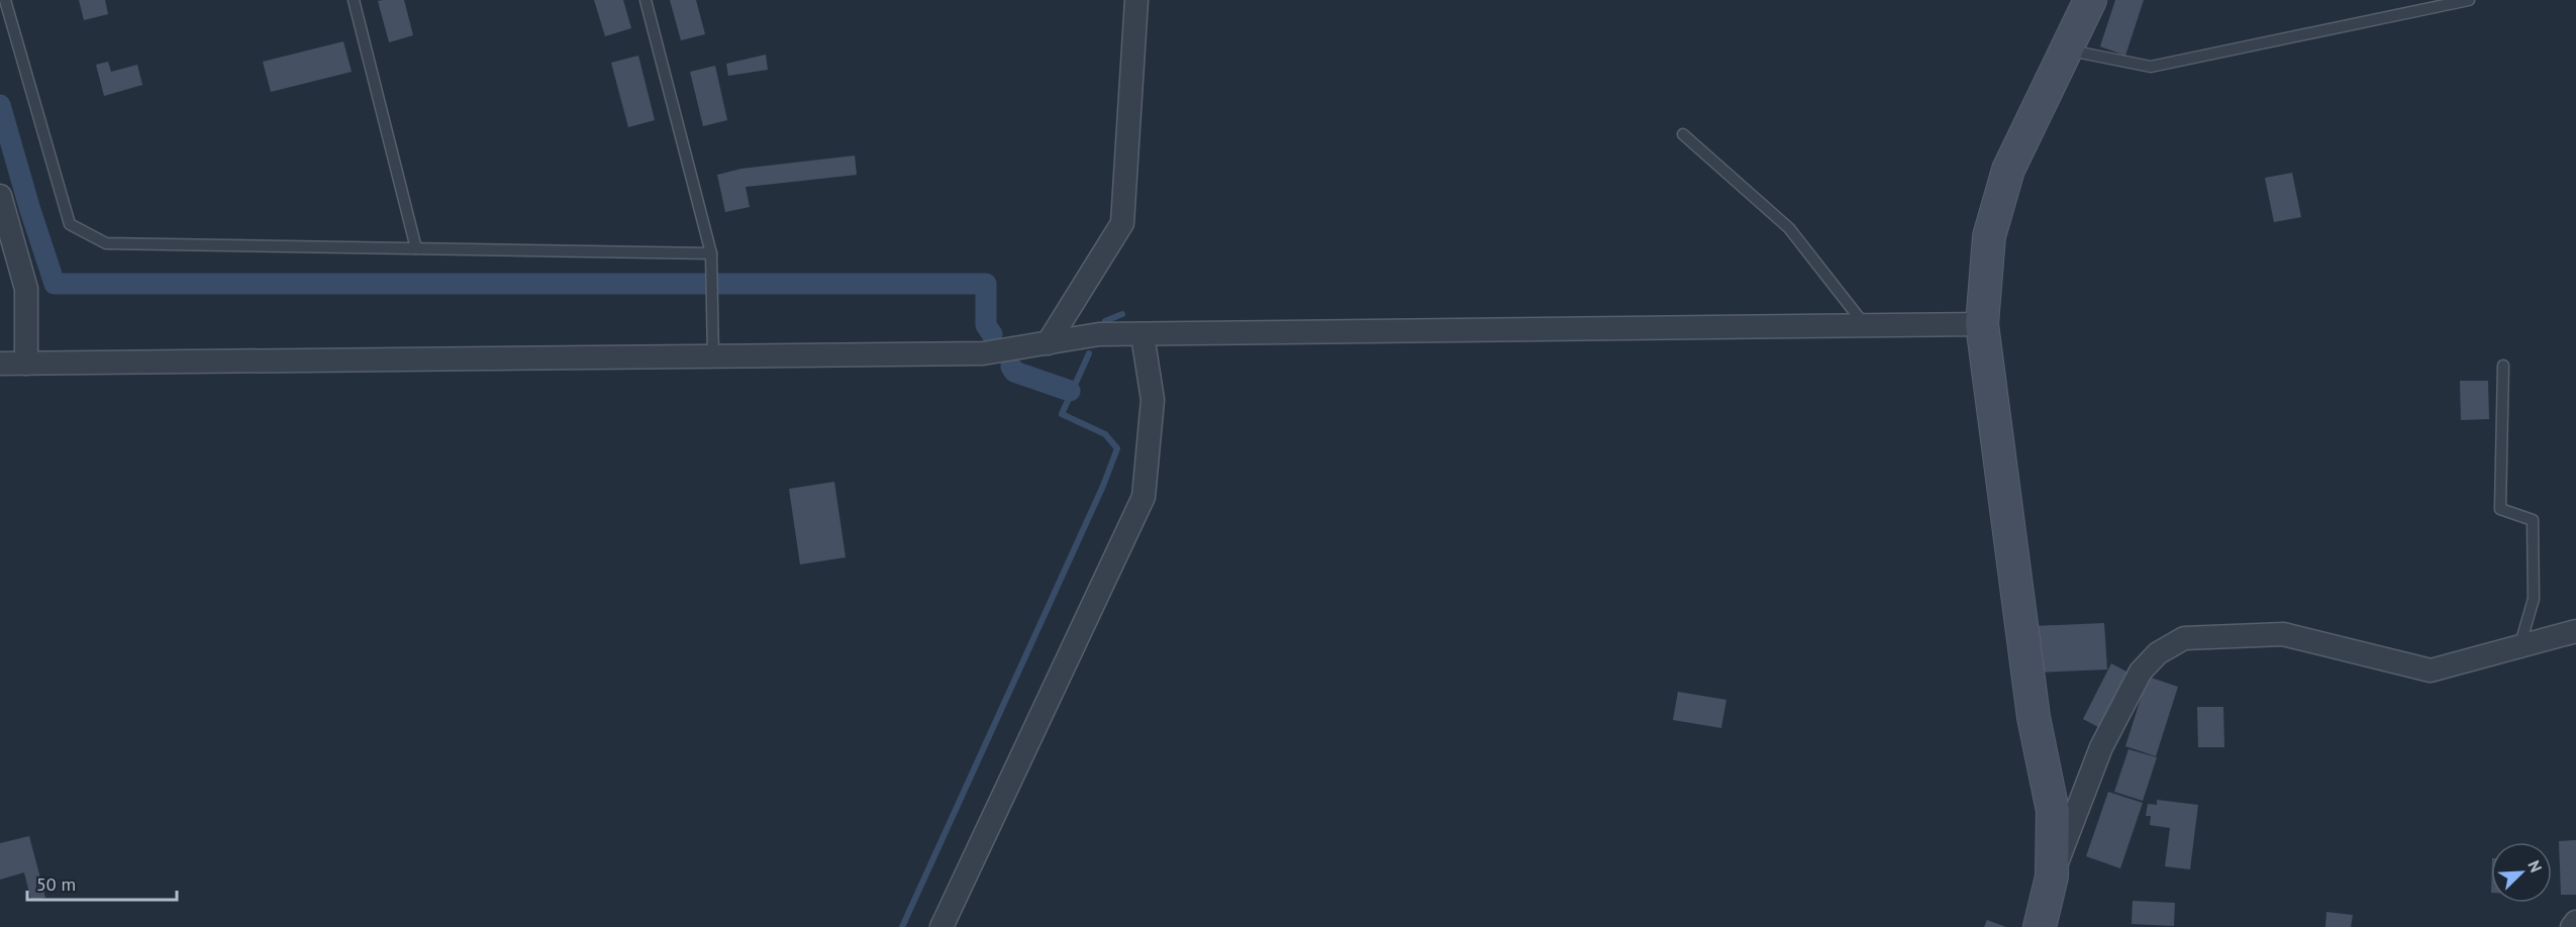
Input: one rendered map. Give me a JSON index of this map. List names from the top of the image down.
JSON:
{
  "scale_bar": "50 m",
  "north": "top right"
}
